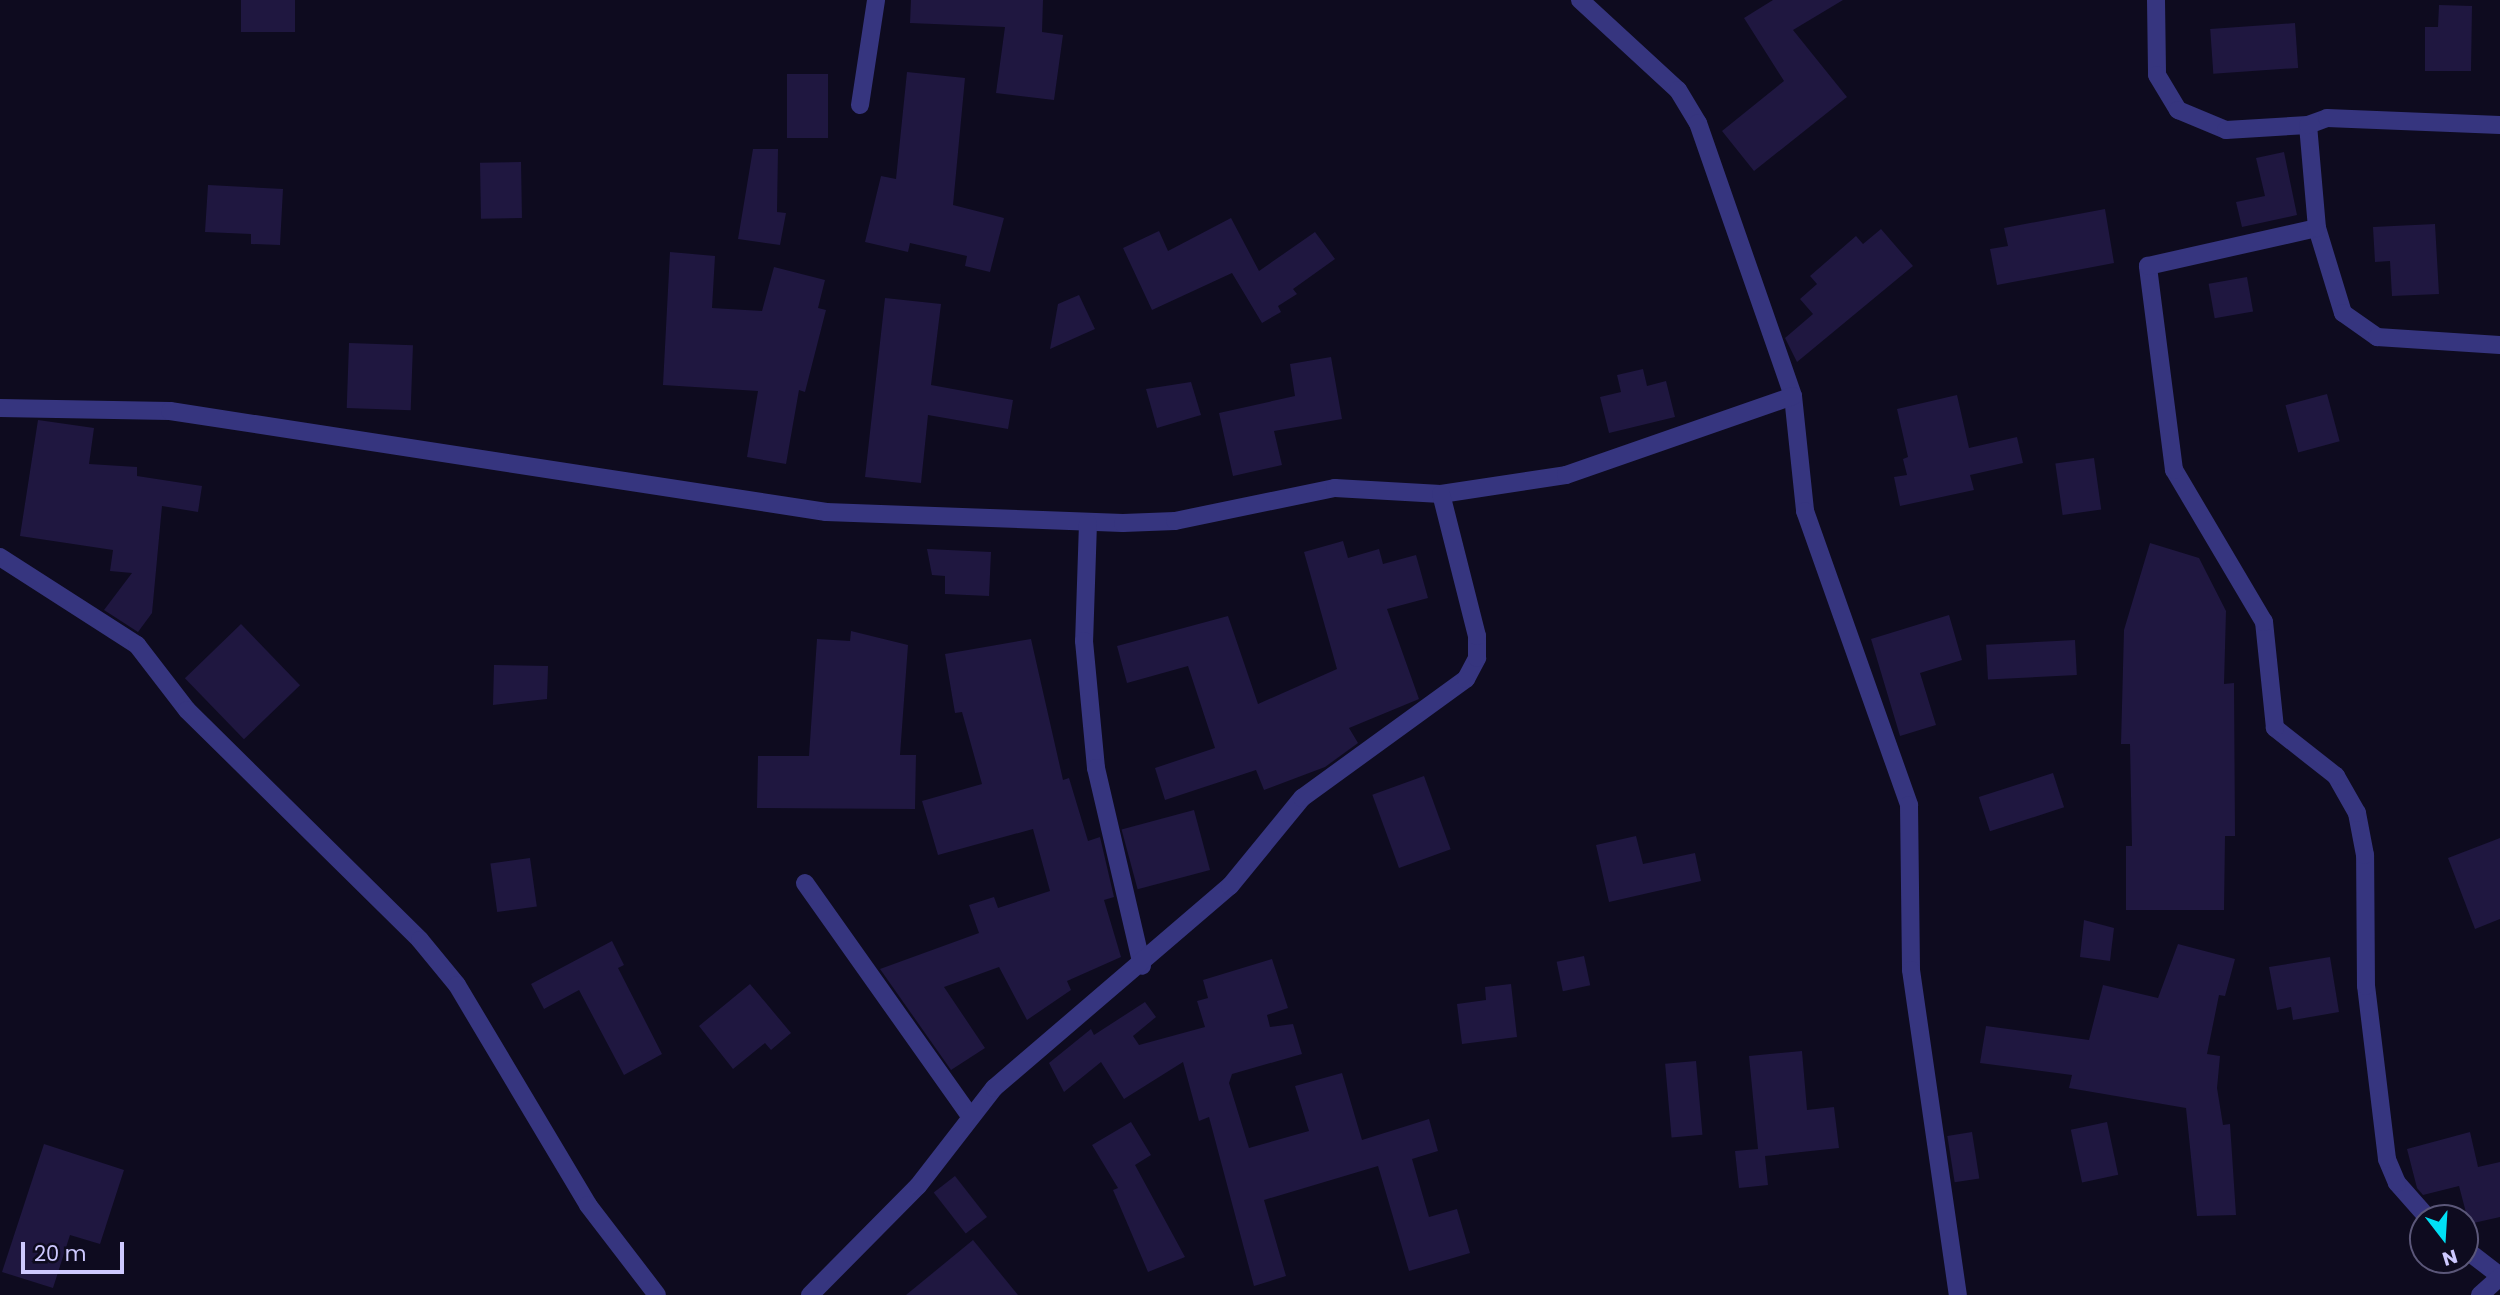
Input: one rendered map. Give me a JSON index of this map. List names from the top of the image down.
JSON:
{
  "scale_bar": "20 m",
  "north": "bottom"
}
